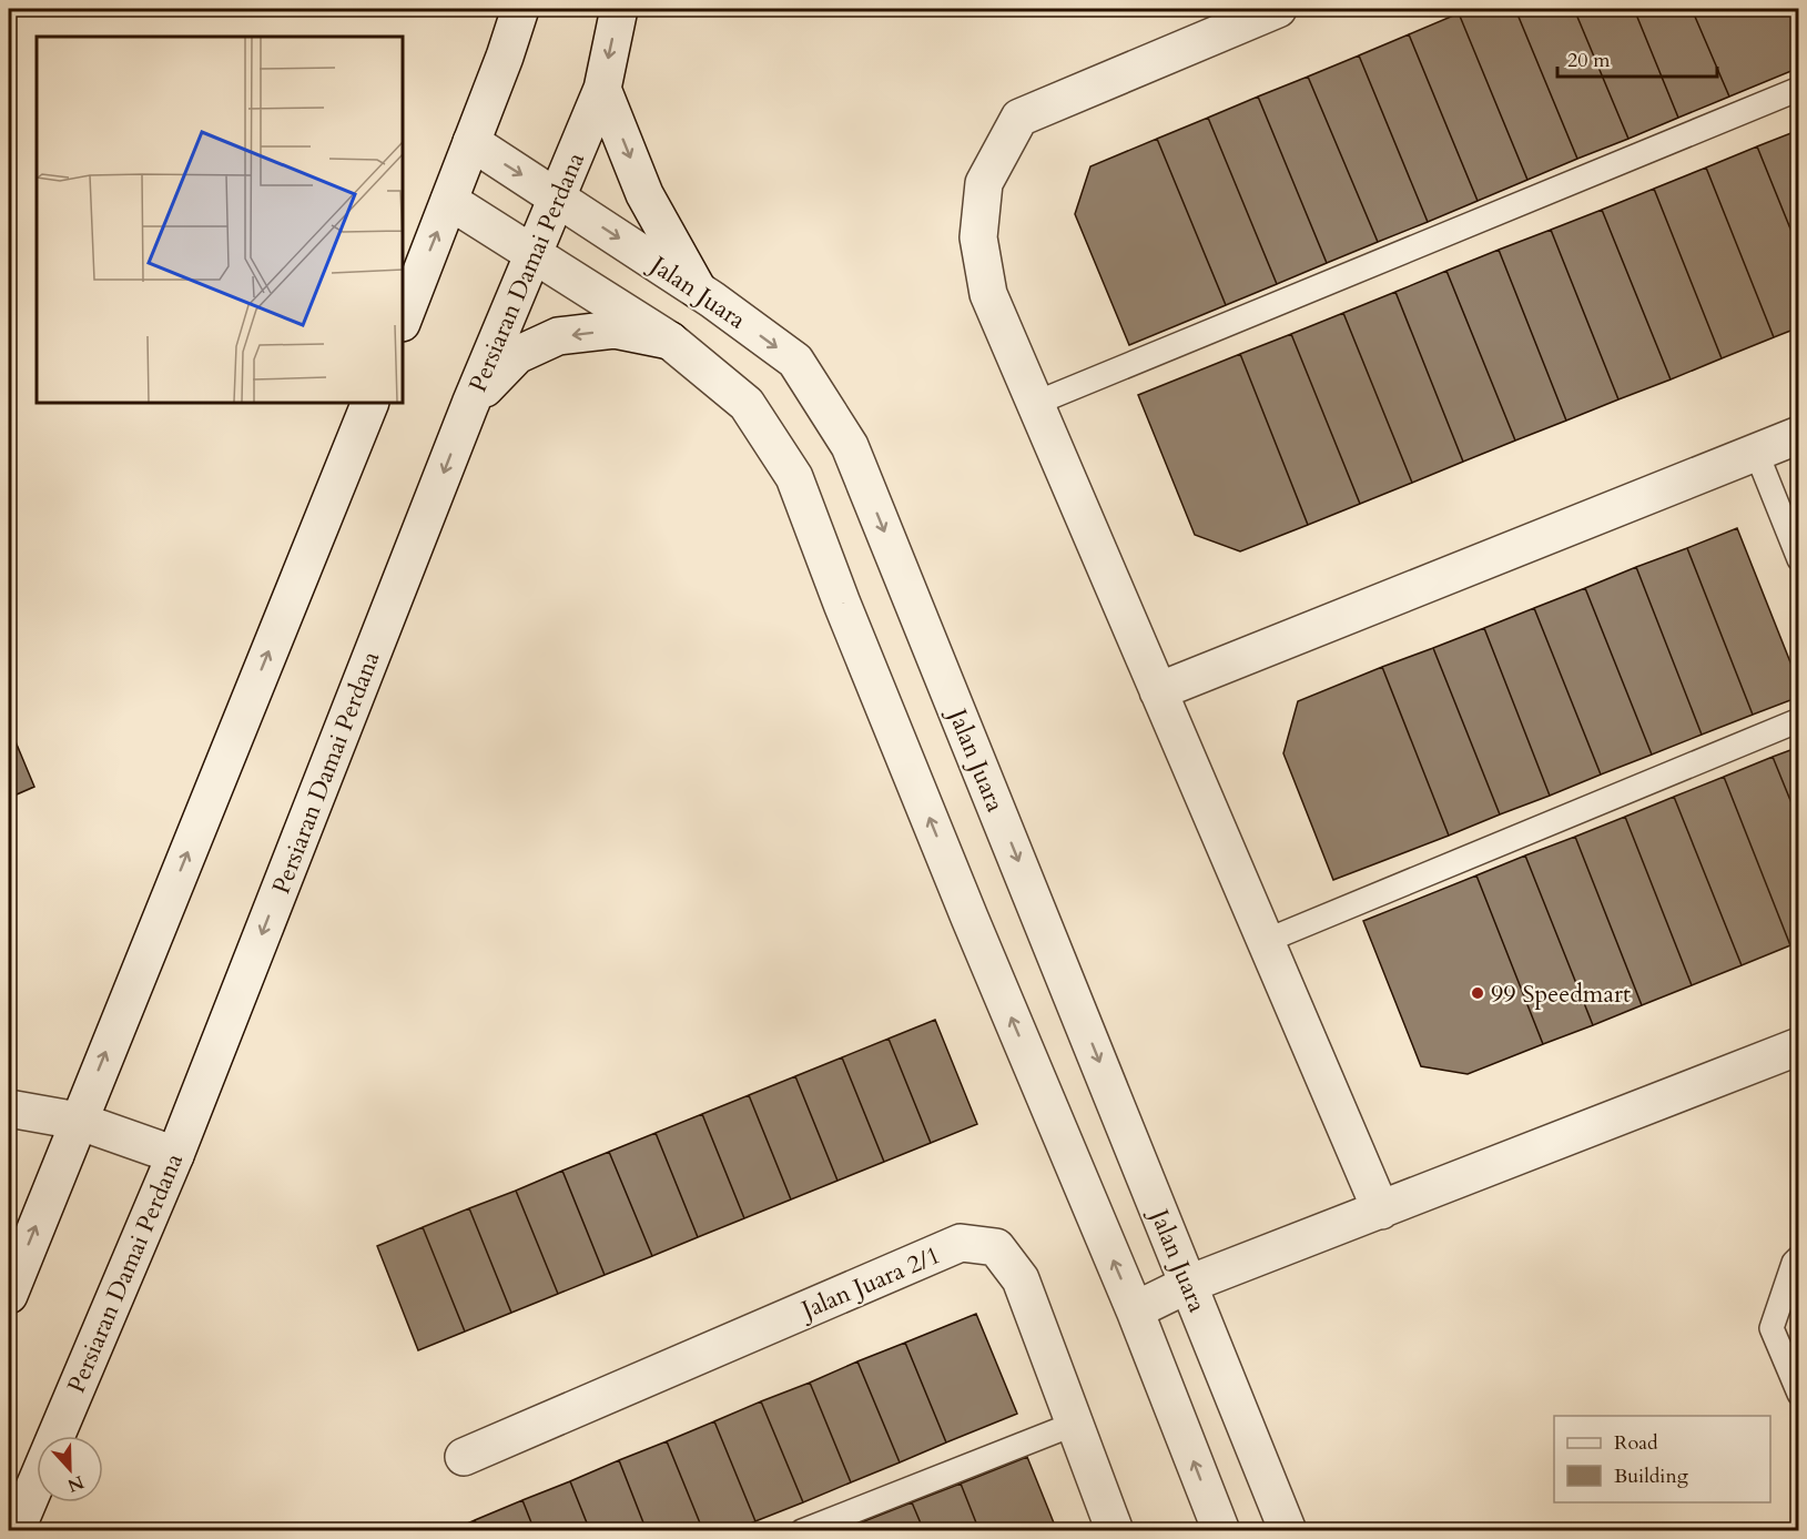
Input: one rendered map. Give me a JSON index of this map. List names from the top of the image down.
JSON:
{
  "streets": {
    "street": ["Persiaran Damai Perdana", "Jalan Juara", "Jalan Juara 2/1"]
  },
  "crossings": [
    ["Persiaran Damai Perdana", "Jalan Juara"]
  ],
  "places": ["99 Speedmart"],
  "legend": ["Road", "Building"],
  "scale_bar": "20 m",
  "north": "bottom"
}
